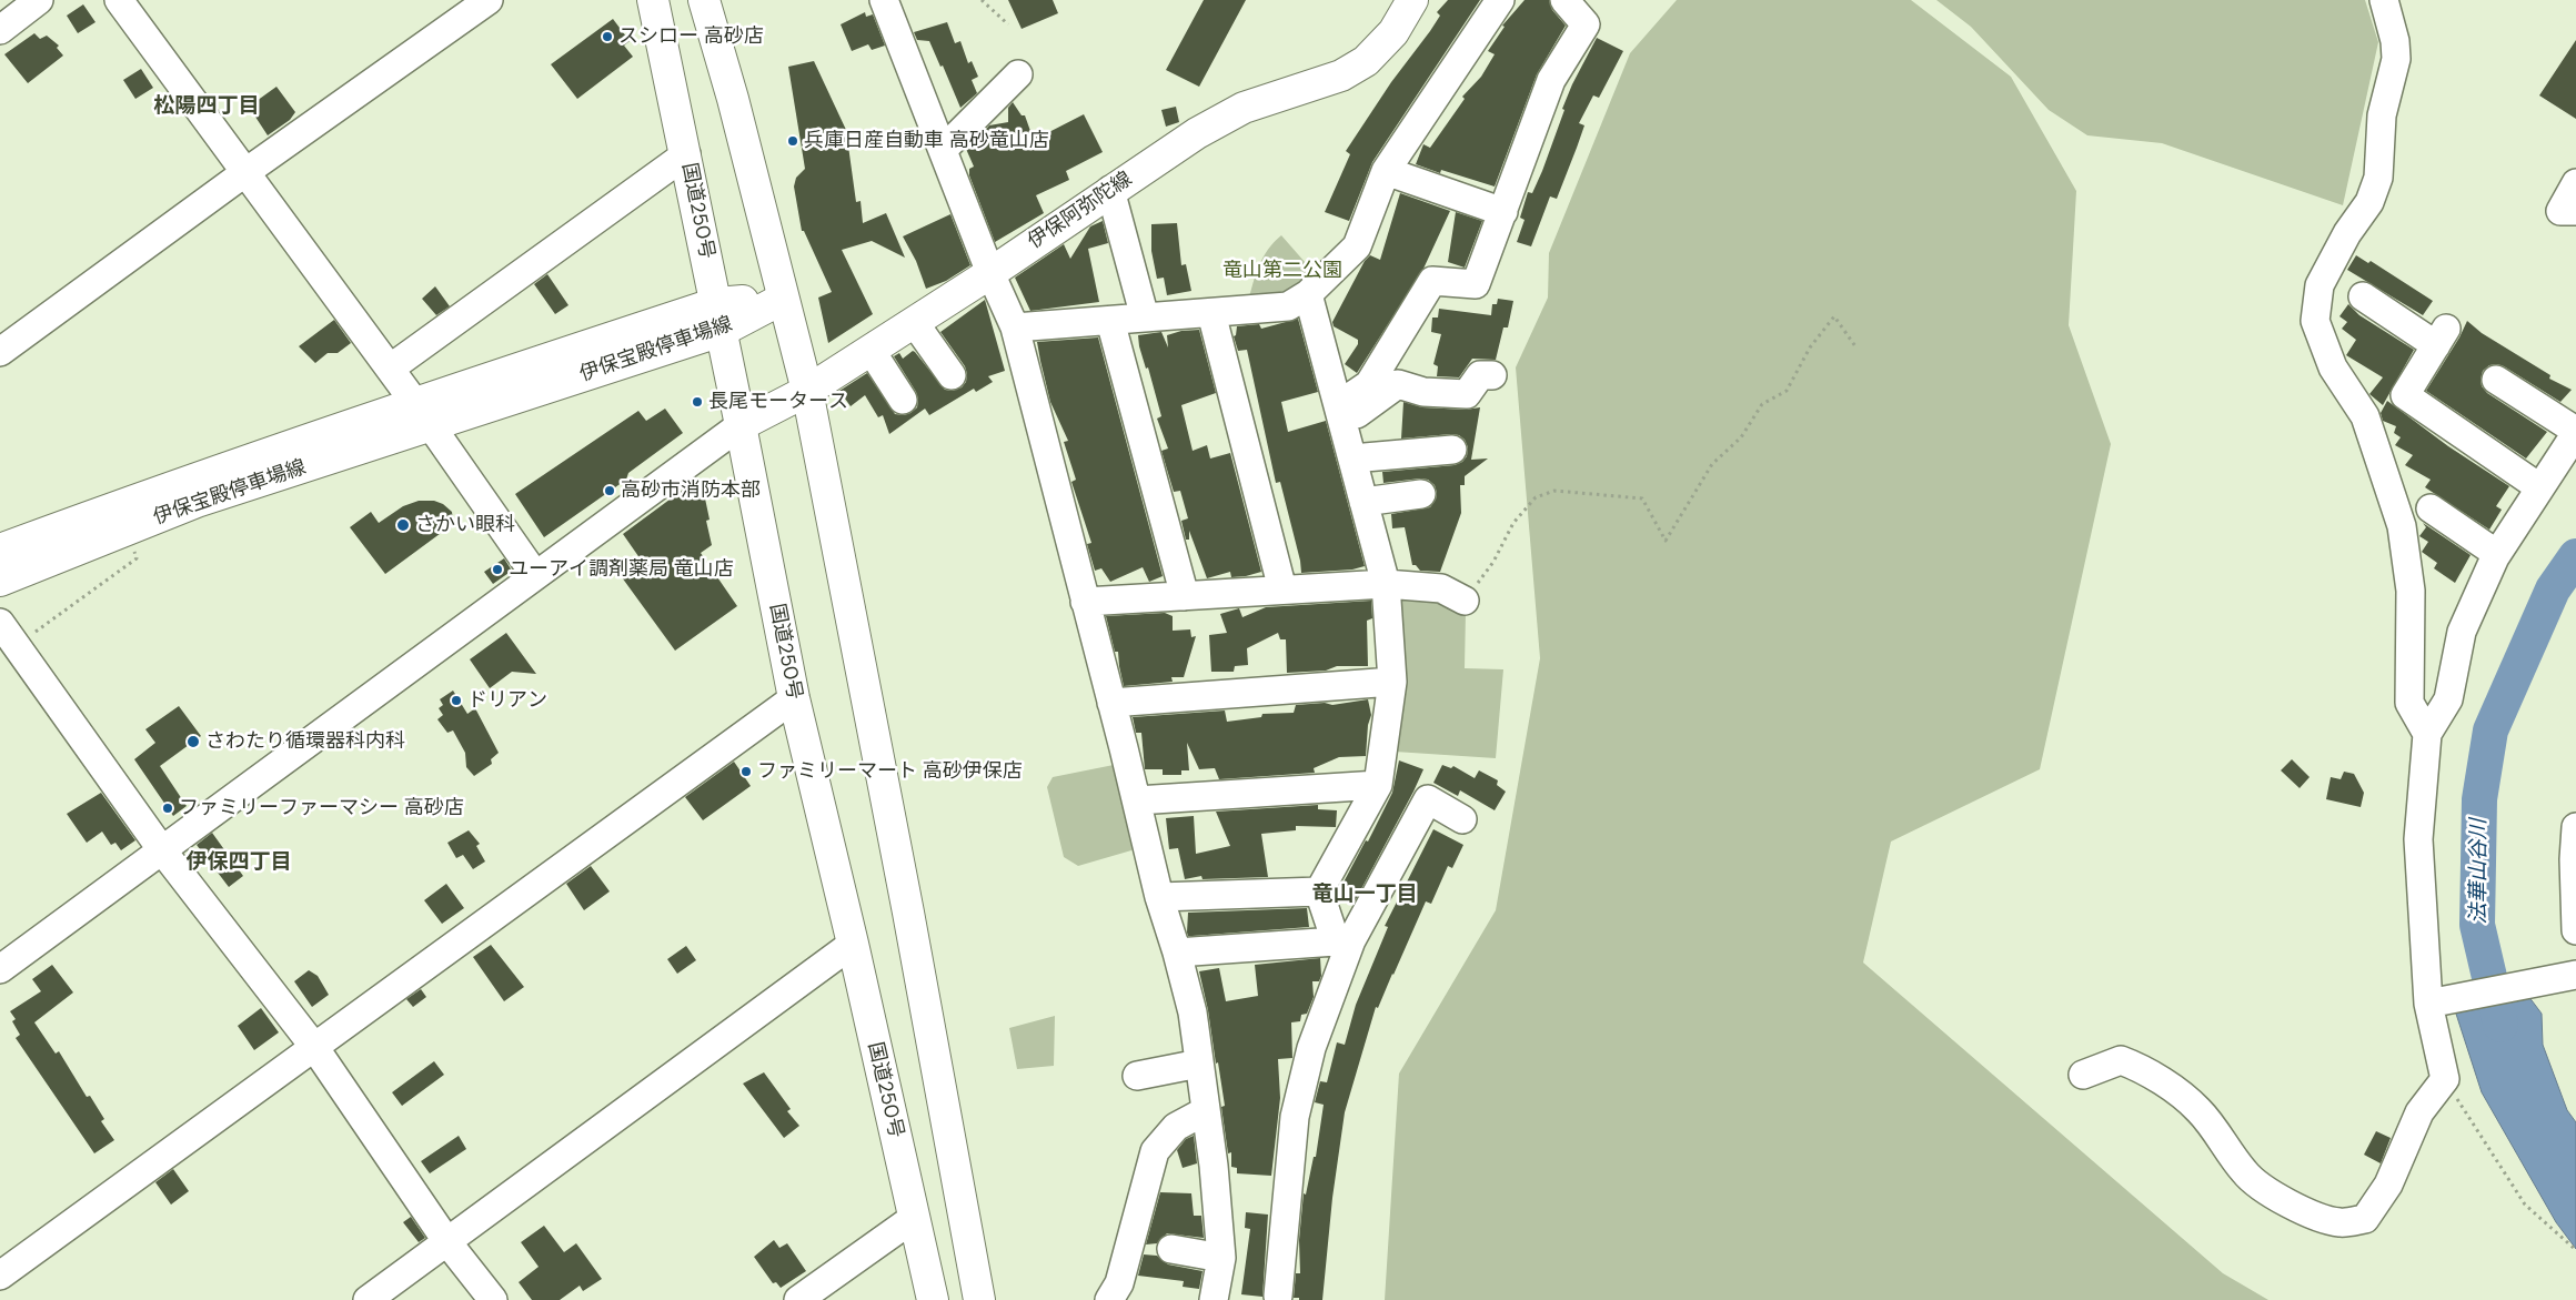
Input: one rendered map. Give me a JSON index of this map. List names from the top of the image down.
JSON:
{
  "streets": {
    "main road": ["国道250号", "伊保阿弥陀線", "伊保宝殿停車場線"]
  },
  "crossings": [
    ["国道250号", "伊保阿弥陀線"],
    ["国道250号", "伊保宝殿停車場線"]
  ],
  "districts": ["松陽四丁目", "伊保四丁目", "竜山一丁目"],
  "water": ["法華山谷川"],
  "parks": ["竜山第二公園"],
  "places": [
    "スシロー 高砂店",
    "兵庫日産自動車 高砂竜山店",
    "長尾モータース",
    "高砂市消防本部",
    "さかい眼科",
    "ユーアイ調剤薬局 竜山店",
    "ドリアン",
    "さわたり循環器科内科",
    "ファミリーマート 高砂伊保店",
    "ファミリーファーマシー 高砂店"
  ]
}
